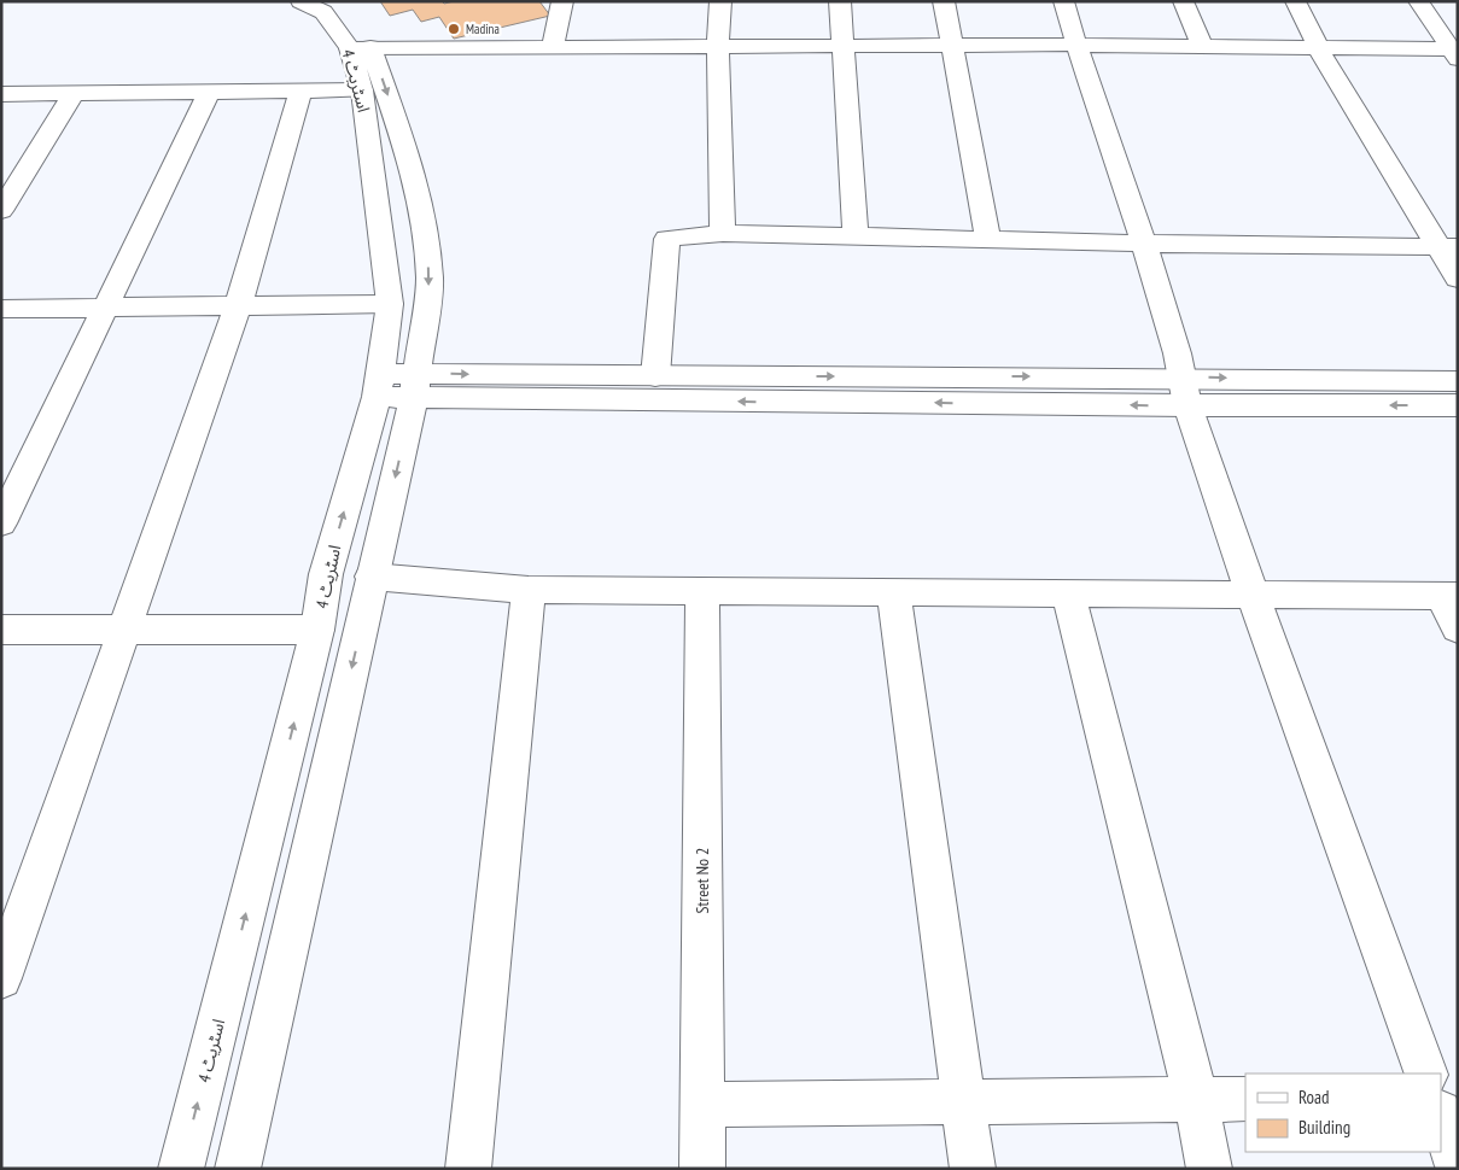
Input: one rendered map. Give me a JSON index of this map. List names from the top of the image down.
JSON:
{
  "streets": {
    "street": ["اسٹریٹ 4", "Street No 2"]
  },
  "places": ["Madina"],
  "legend": ["Road", "Building"]
}
